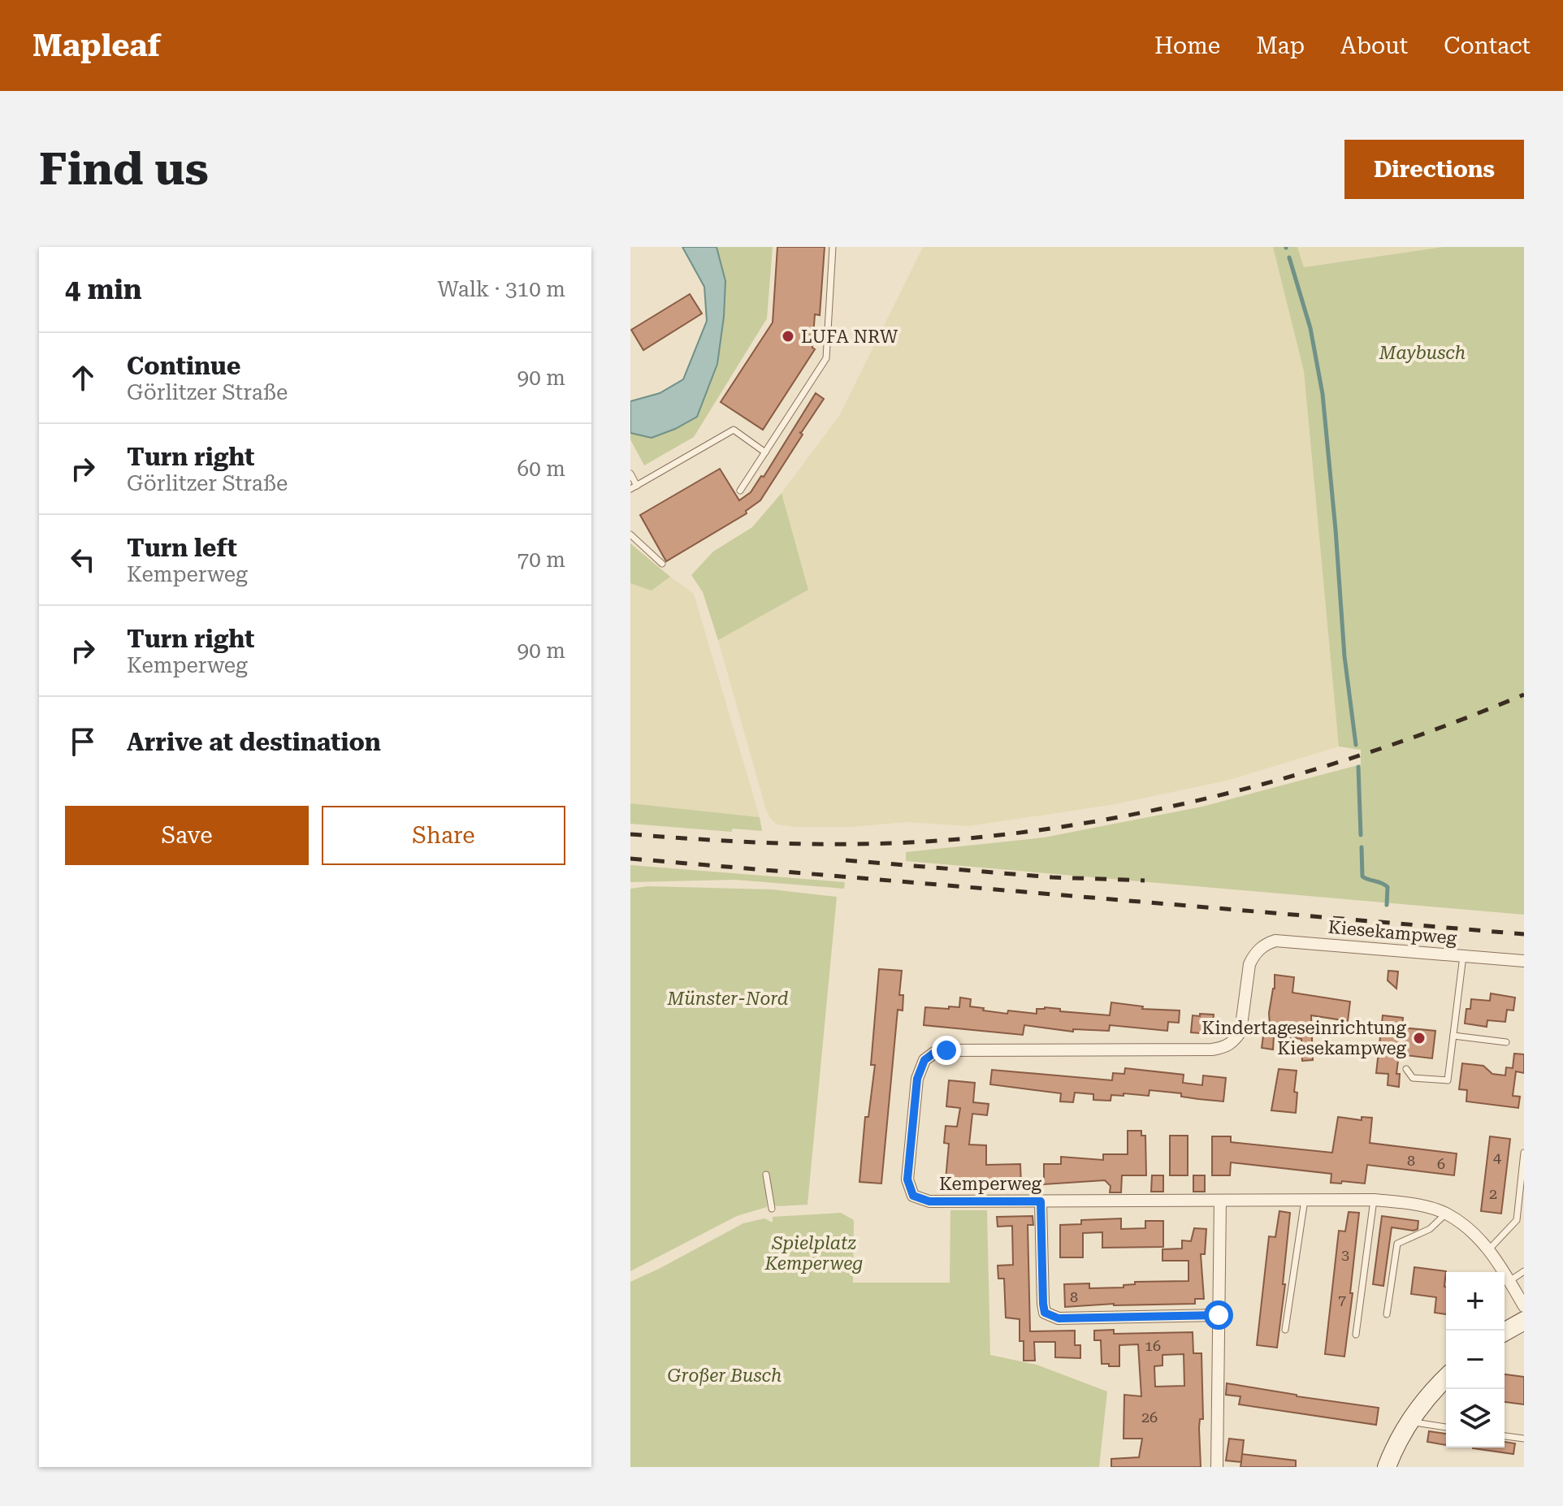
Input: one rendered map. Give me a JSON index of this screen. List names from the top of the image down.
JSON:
{
  "streets": {
    "street": ["Kiesekampweg", "Kemperweg"]
  },
  "crossings": [
    ["Kiesekampweg", "Kemperweg"]
  ],
  "parks": [
    "Maybusch",
    "Münster-Nord",
    "Spielplatz Kemperweg",
    "Großer Busch"
  ],
  "places": ["LUFA NRW", "Kindertageseinrichtung Kiesekampweg"],
  "house_numbers": [
    "4",
    "8",
    "6",
    "2",
    "3",
    "8",
    "7",
    "16",
    "26"
  ],
  "page": {
    "header": "Mapleaf",
    "nav": [
      "Home",
      "Map",
      "About",
      "Contact"
    ],
    "buttons": [
      "Directions",
      ["Save", "Share"]
    ],
    "title": "Find us",
    "heading": ["4 min", "Walk · 310 m"],
    "list": [
      ["Continue", "Görlitzer Straße", "90 m"],
      ["Turn right", "Görlitzer Straße", "60 m"],
      ["Turn left", "Kemperweg", "70 m"],
      ["Turn right", "Kemperweg", "90 m"],
      "Arrive at destination"
    ],
    "map_buttons": ["+", "−"]
  }
}
